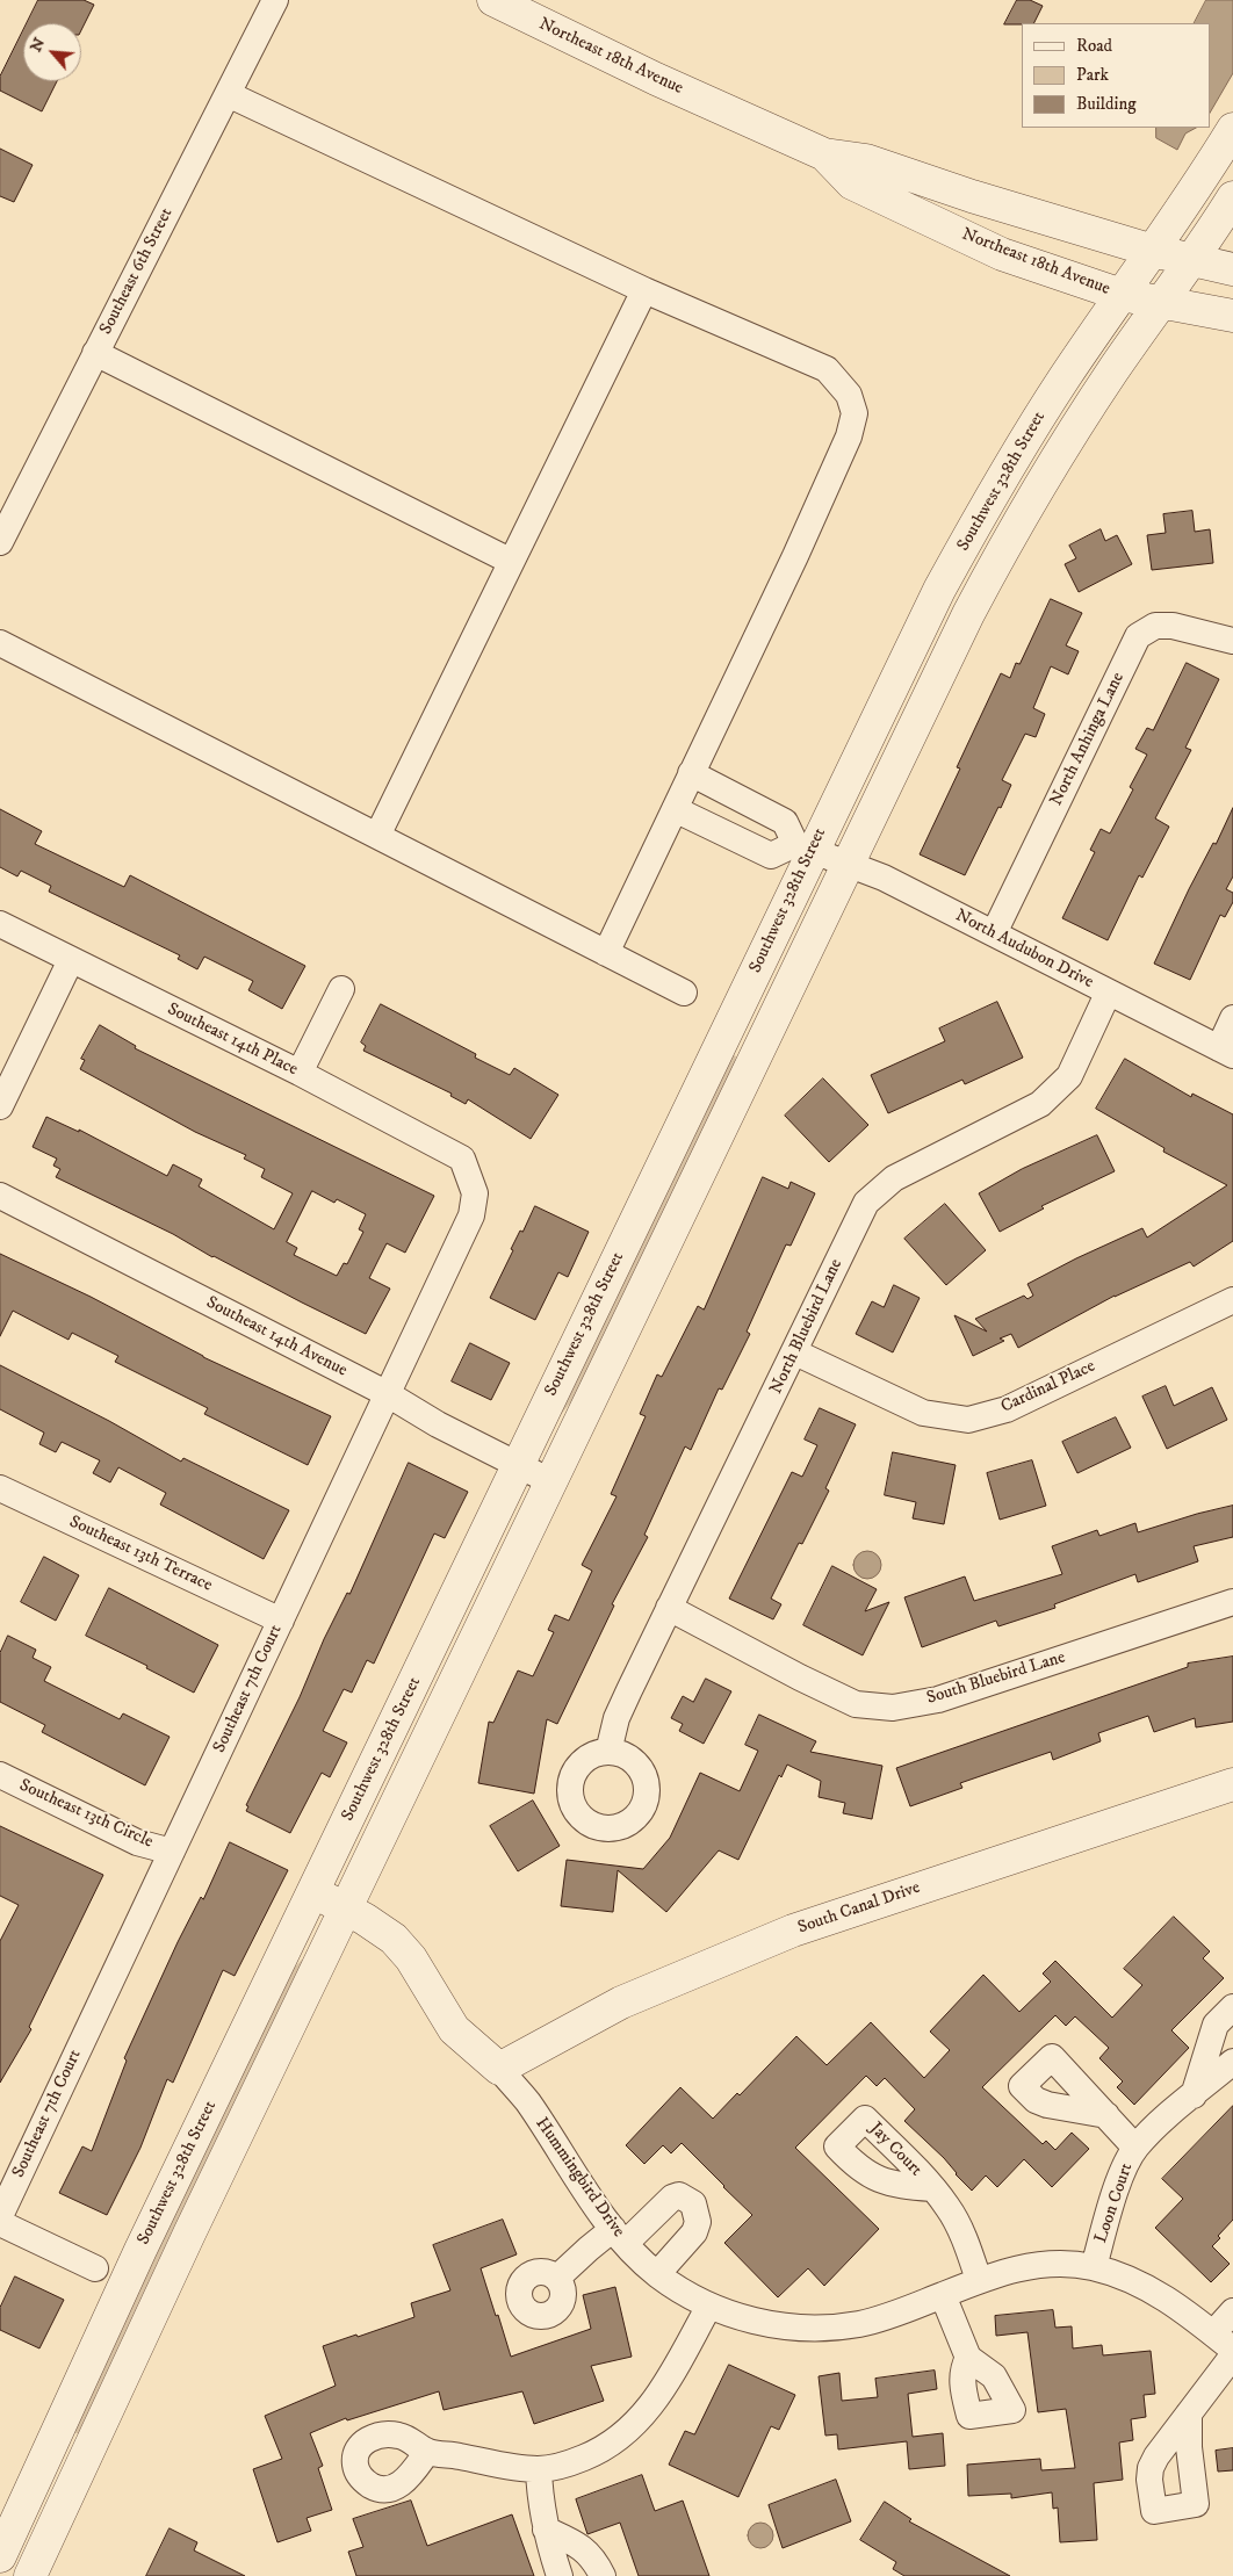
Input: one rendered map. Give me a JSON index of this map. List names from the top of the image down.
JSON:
{
  "streets": {
    "street": [
      "Northeast 18th Avenue",
      "Southeast 6th Street",
      "Southwest 328th Street",
      "North Anhinga Lane",
      "North Audubon Drive",
      "Southeast 14th Place",
      "North Bluebird Lane",
      "Southeast 14th Avenue",
      "Cardinal Place",
      "Southeast 13th Terrace",
      "South Bluebird Lane",
      "Southeast 7th Court",
      "Southeast 13th Circle",
      "South Canal Drive",
      "Jay Court",
      "Hummingbird Drive",
      "Loon Court"
    ]
  },
  "crossings": [
    ["Northeast 18th Avenue", "Southwest 328th Street"],
    ["Southwest 328th Street", "North Audubon Drive"],
    ["Southwest 328th Street", "Southeast 14th Avenue"],
    ["Southwest 328th Street", "Hummingbird Drive"],
    ["North Anhinga Lane", "North Audubon Drive"],
    ["North Audubon Drive", "North Bluebird Lane"],
    ["Southeast 14th Place", "Southeast 7th Court"],
    ["North Bluebird Lane", "Cardinal Place"],
    ["North Bluebird Lane", "South Bluebird Lane"],
    ["Southeast 14th Avenue", "Southeast 7th Court"],
    ["Southeast 13th Terrace", "Southeast 7th Court"],
    ["Southeast 7th Court", "Southeast 13th Circle"],
    ["South Canal Drive", "Hummingbird Drive"],
    ["Jay Court", "Hummingbird Drive"],
    ["Hummingbird Drive", "Loon Court"]
  ],
  "legend": ["Road", "Park", "Building"],
  "north": "top left"
}
